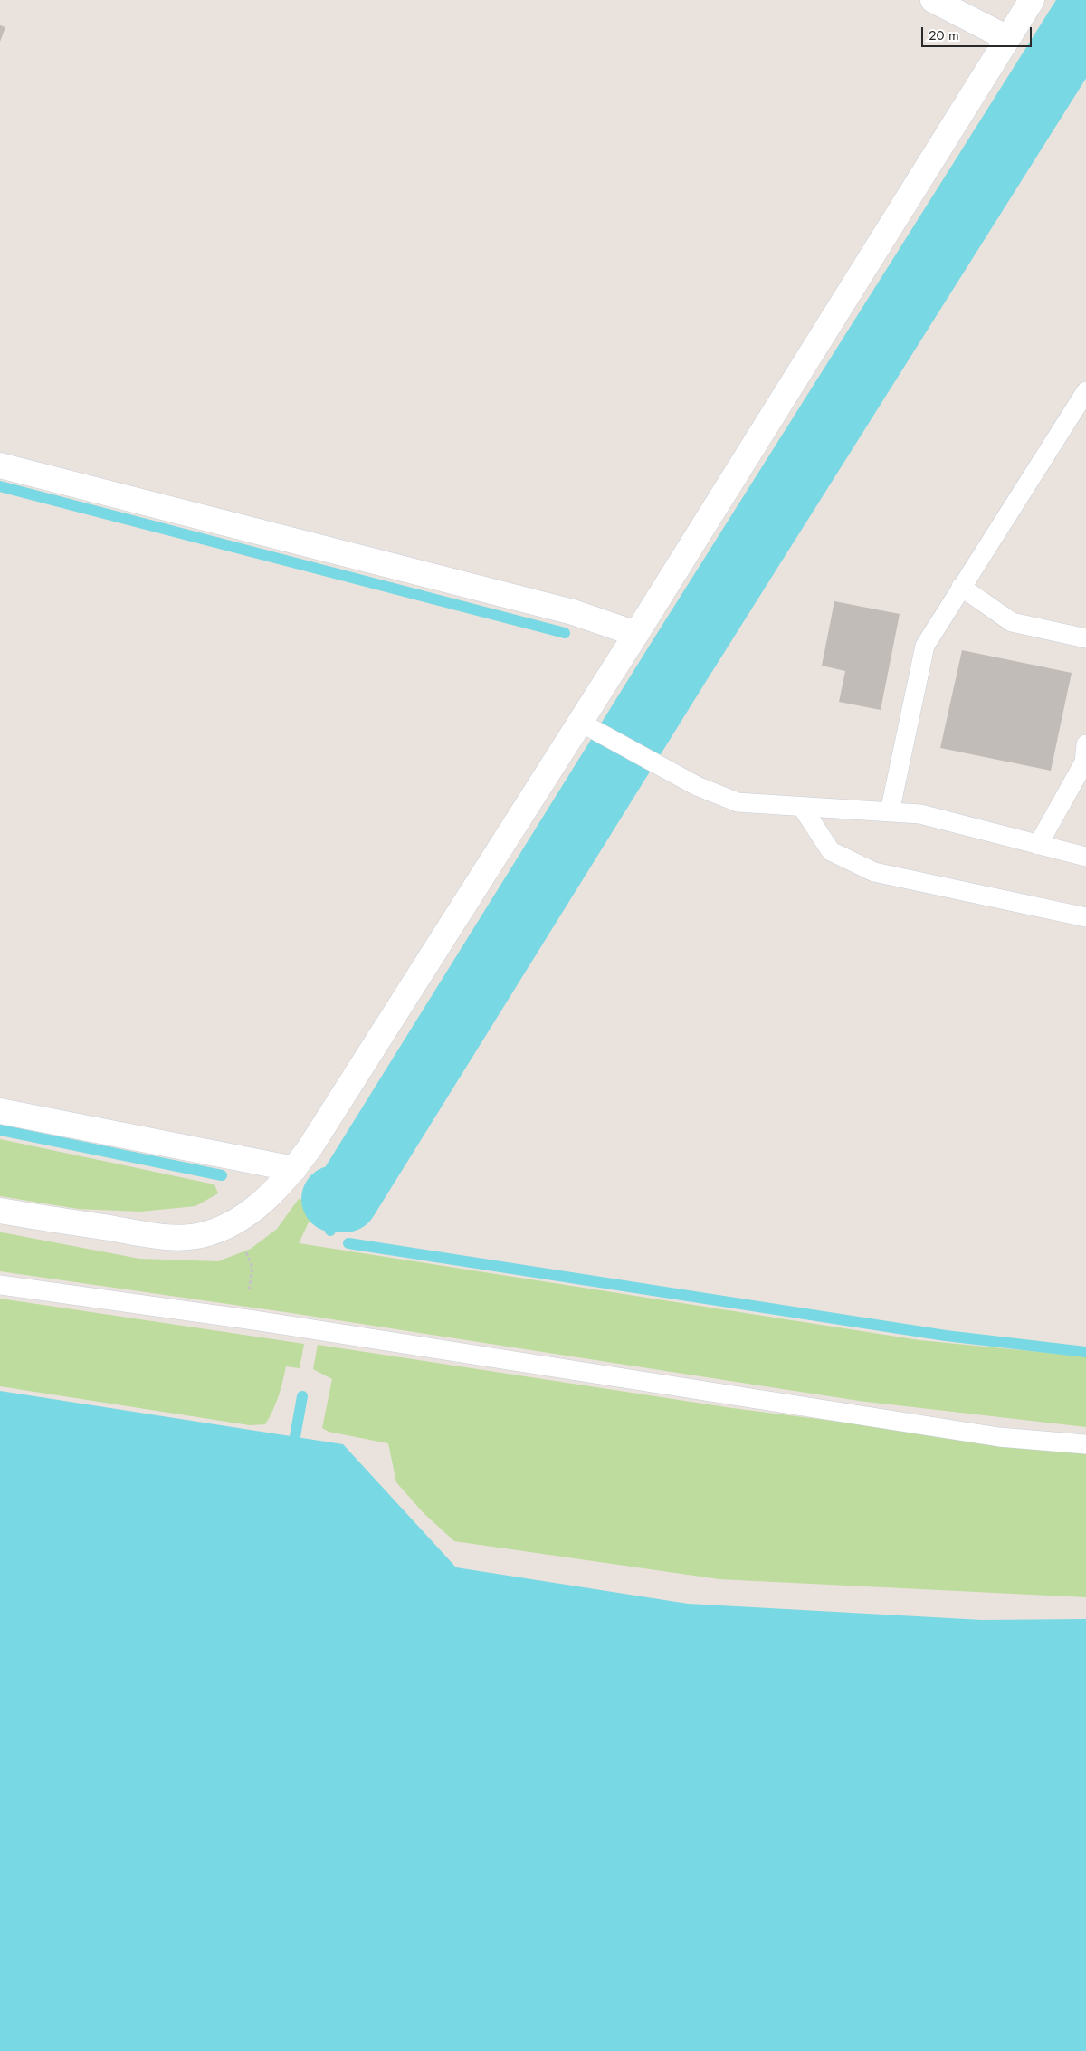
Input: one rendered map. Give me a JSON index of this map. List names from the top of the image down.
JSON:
{
  "scale_bar": "20 m"
}
